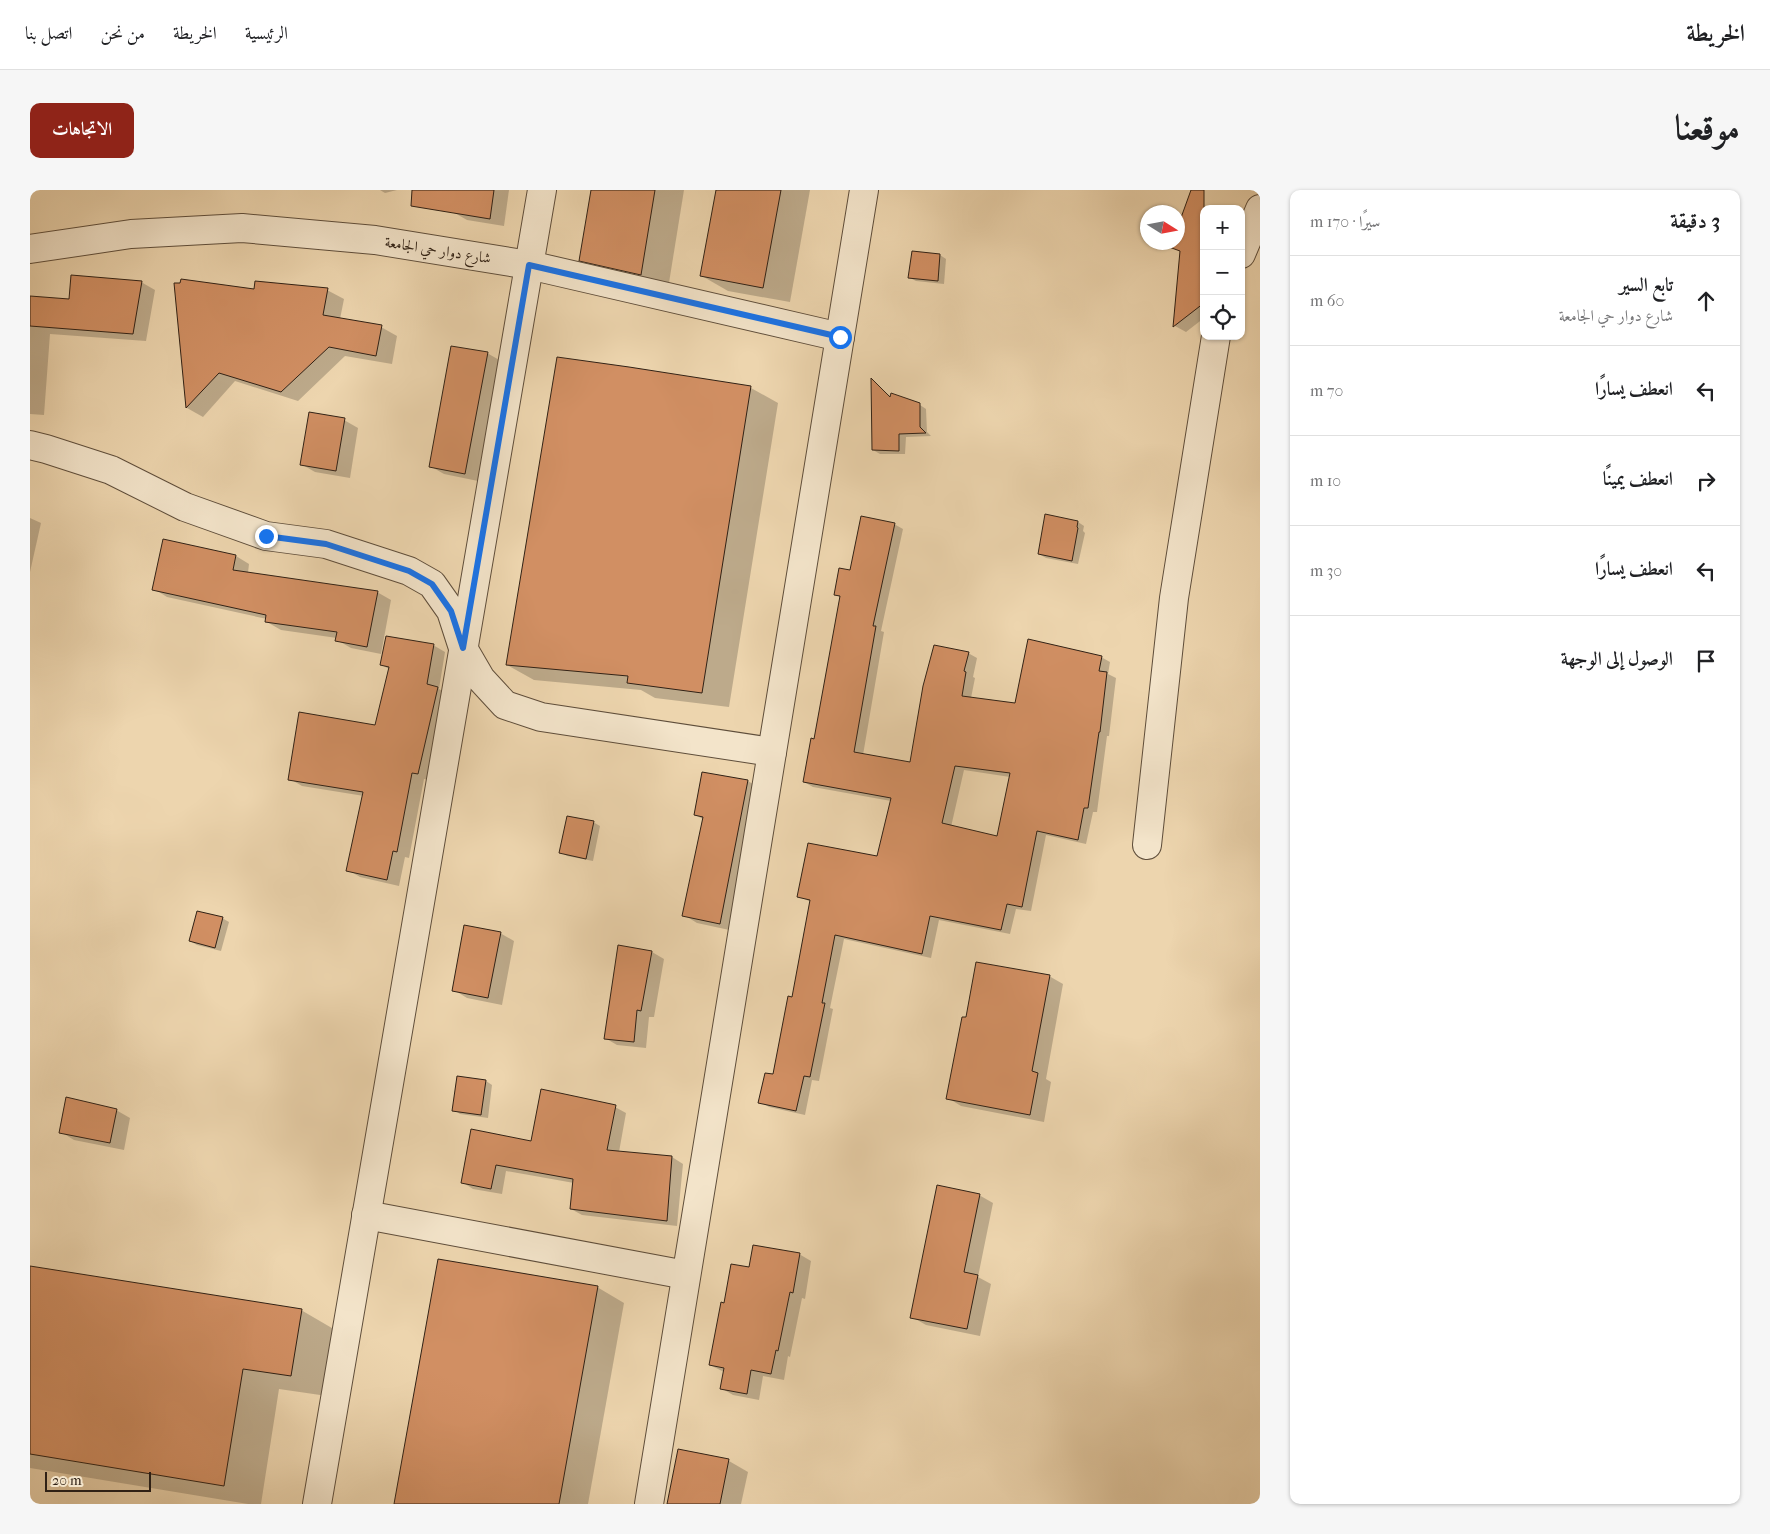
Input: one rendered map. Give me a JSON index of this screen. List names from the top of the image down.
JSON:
{
  "streets": {
    "street": ["شارع دوار حي الجامعة"]
  },
  "scale_bar": "20 m",
  "north": "right",
  "page": {
    "header": "الخريطة",
    "nav": [
      "الرئيسية",
      "الخريطة",
      "من نحن",
      "اتصل بنا"
    ],
    "title": "موقعنا",
    "buttons": "الاتجاهات",
    "heading": ["3 دقيقة", "سيرًا · 170 m"],
    "map_buttons": ["+", "−"],
    "list": [
      ["تابع السير", "شارع دوار حي الجامعة", "60 m"],
      ["انعطف يسارًا", "70 m"],
      ["انعطف يمينًا", "10 m"],
      ["انعطف يسارًا", "30 m"],
      "الوصول إلى الوجهة"
    ],
    "scale": "20 m"
  }
}
